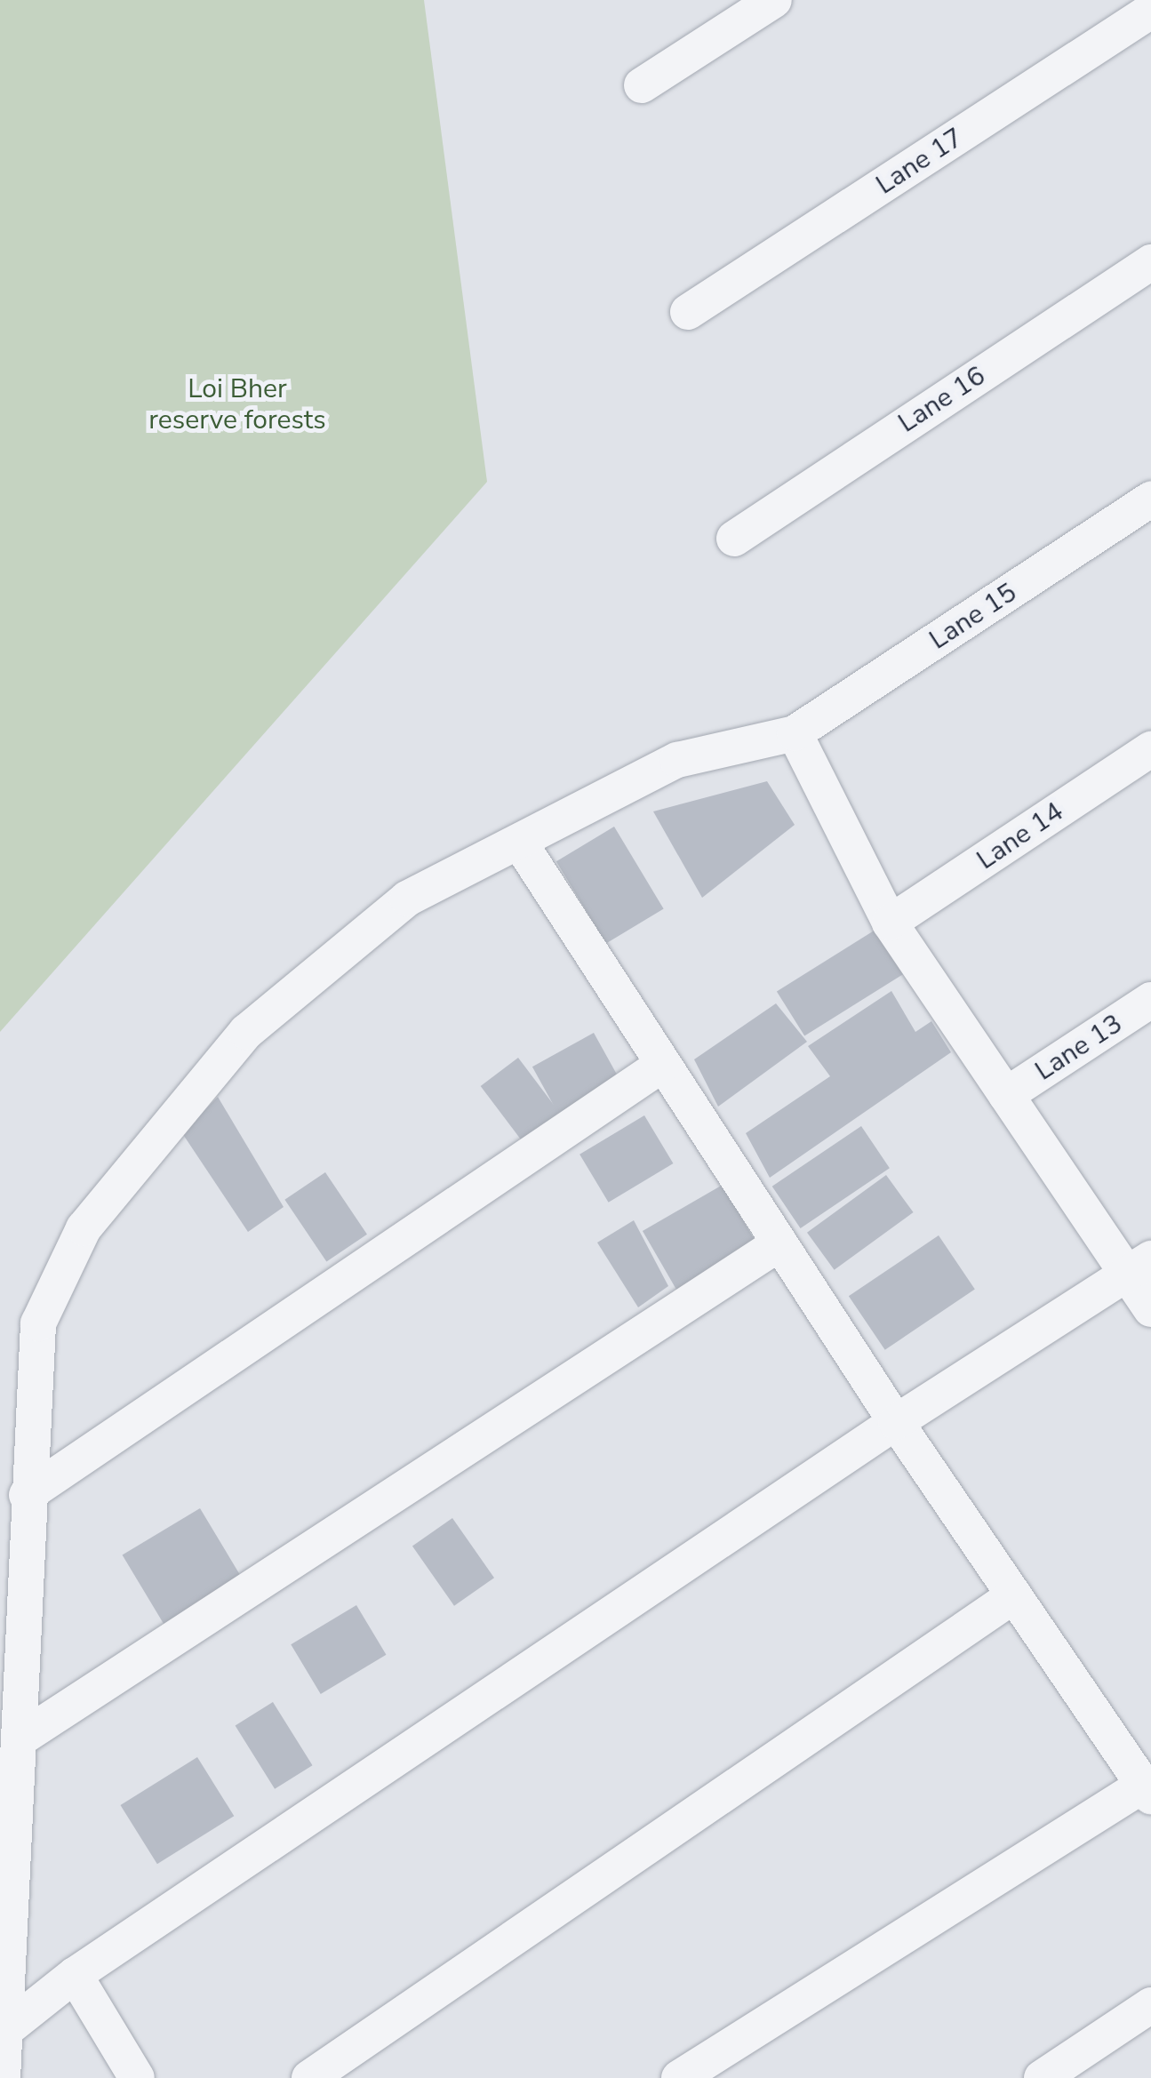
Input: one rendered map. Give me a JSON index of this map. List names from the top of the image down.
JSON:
{
  "streets": {
    "street": [
      "Lane 17",
      "Lane 16",
      "Lane 15",
      "Lane 14",
      "Lane 13"
    ]
  },
  "parks": ["Loi Bher reserve forests"]
}
